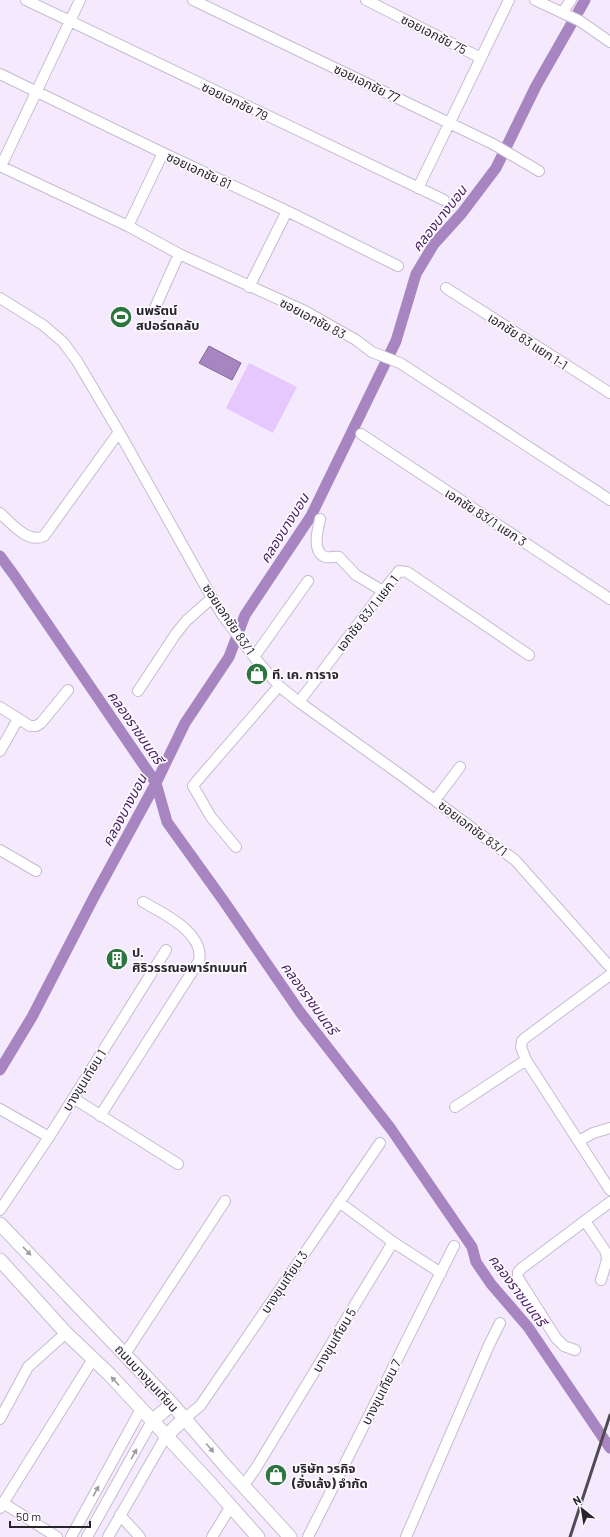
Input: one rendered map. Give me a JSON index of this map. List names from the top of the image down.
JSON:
{
  "streets": {
    "main road": ["ถนนบางขุนเทียน"],
    "street": [
      "ซอยเอกชัย 75",
      "ซอยเอกชัย 77",
      "ซอยเอกชัย 79",
      "ซอยเอกชัย 81",
      "ซอยเอกชัย 83",
      "เอกชัย 83 แยก 1-1",
      "เอกชัย 83/1 แยก 3",
      "เอกชัย 83/1 แยก 1",
      "ซอยเอกชัย 83/1",
      "บางขุนเทียน 1",
      "บางขุนเทียน 3",
      "บางขุนเทียน 5",
      "บางขุนเทียน 7"
    ]
  },
  "crossings": [
    ["เอกชัย 83/1 แยก 1", "ซอยเอกชัย 83/1"],
    ["บางขุนเทียน 3", "ถนนบางขุนเทียน"],
    ["บางขุนเทียน 5", "ถนนบางขุนเทียน"]
  ],
  "water": ["คลองบางบอน", "คลองราชมนตรี"],
  "places": {
    "sports": ["นพรัตน์ สปอร์ตคลับ"],
    "shop": ["ที. เค. การาจ", "บริษัท วรกิจ (ฮั่งเล้ง) จำกัด"],
    "building": ["ป. ศิริวรรณอพาร์ทเมนท์"]
  },
  "scale_bar": "50 m",
  "north": "top left"
}
